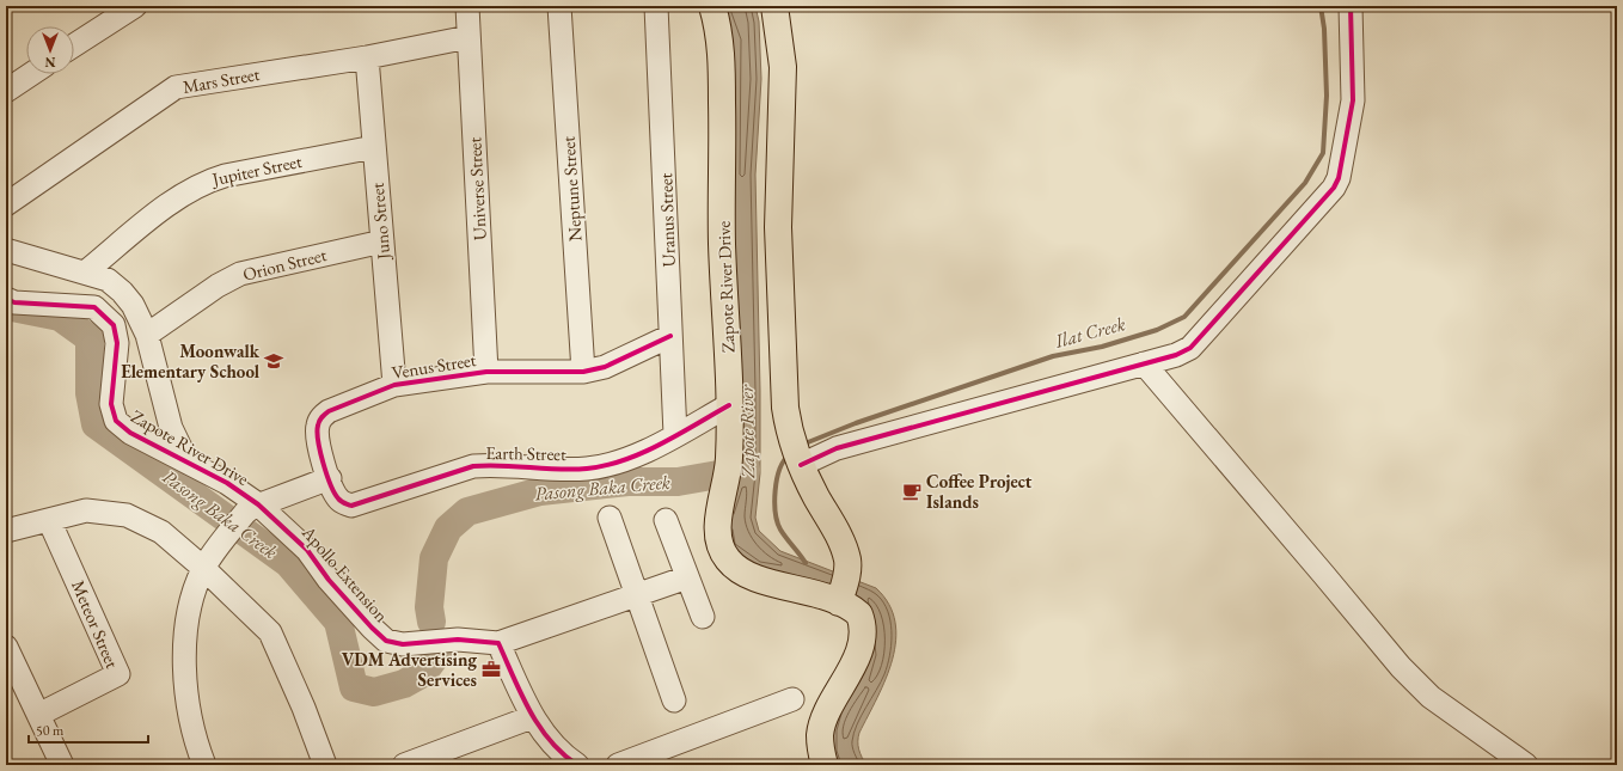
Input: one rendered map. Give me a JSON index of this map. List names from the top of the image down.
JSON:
{
  "streets": {
    "main road": ["Zapote River Drive"],
    "street": [
      "Mars Street",
      "Jupiter Street",
      "Universe Street",
      "Neptune Street",
      "Uranus Street",
      "Juno Street",
      "Orion Street",
      "Venus Street",
      "Earth Street",
      "Apollo Extension",
      "Meteor Street"
    ]
  },
  "crossings": [
    ["Mars Street", "Universe Street"],
    ["Mars Street", "Juno Street"],
    ["Jupiter Street", "Juno Street"],
    ["Universe Street", "Venus Street"],
    ["Neptune Street", "Venus Street"],
    ["Uranus Street", "Venus Street"],
    ["Uranus Street", "Earth Street"],
    ["Juno Street", "Orion Street"],
    ["Juno Street", "Venus Street"],
    ["Zapote River Drive", "Earth Street"],
    ["Zapote River Drive", "Apollo Extension"],
    ["Venus Street", "Earth Street"]
  ],
  "water": ["Ilat Creek", "Zapote River", "Pasong Baka Creek"],
  "places": {
    "school or university": ["Moonwalk Elementary School"],
    "cafe": ["Coffee Project Islands"],
    "office": ["VDM Advertising Services"]
  },
  "scale_bar": "50 m",
  "north": "bottom"
}
